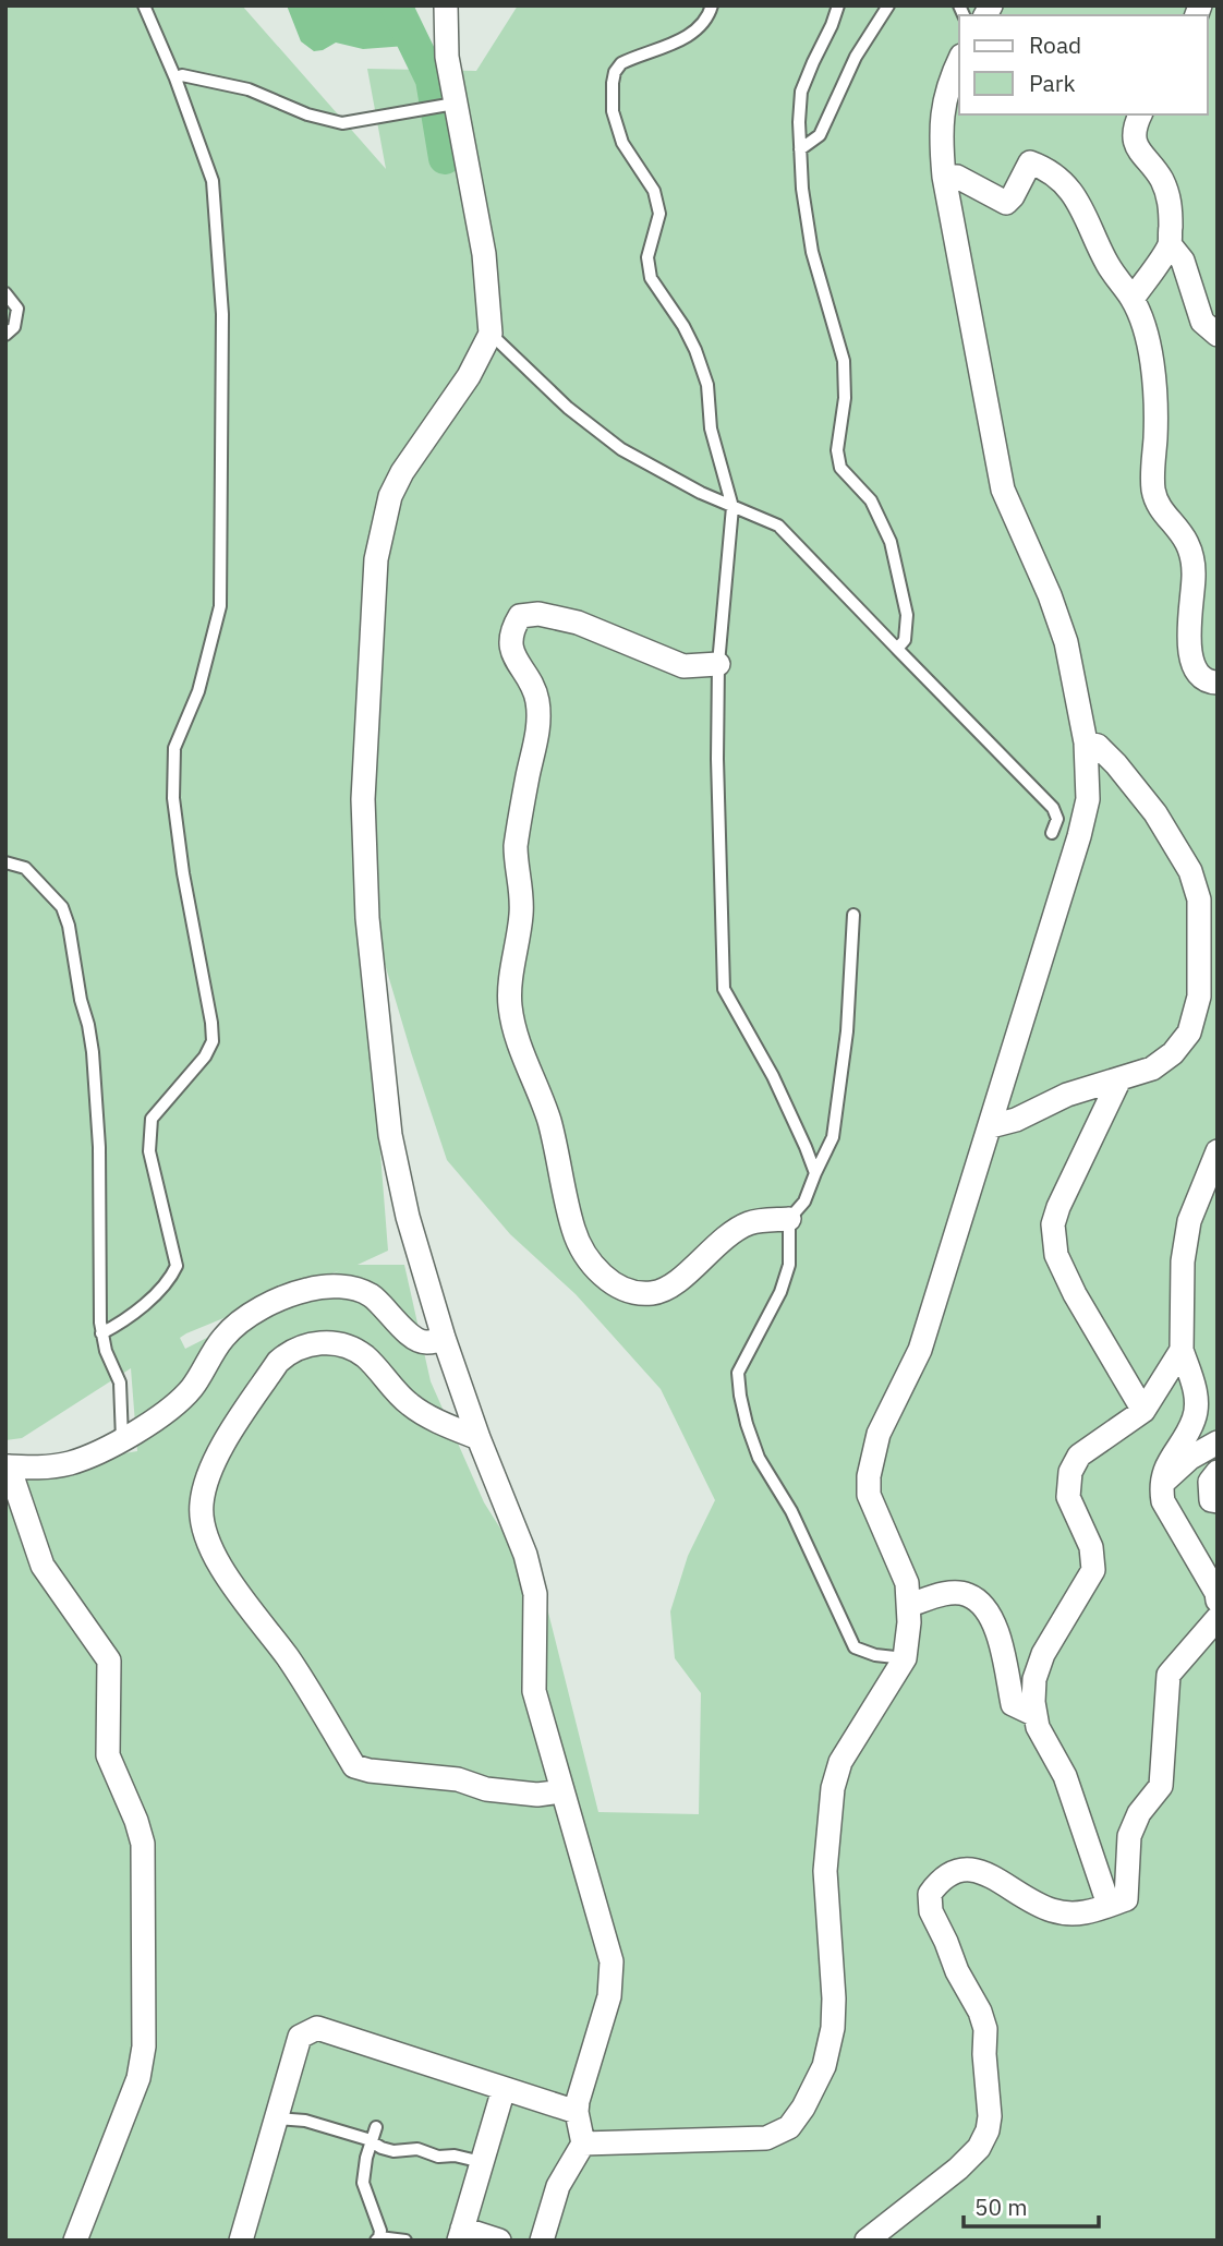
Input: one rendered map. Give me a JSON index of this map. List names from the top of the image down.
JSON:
{
  "legend": ["Road", "Park"],
  "scale_bar": "50 m"
}
